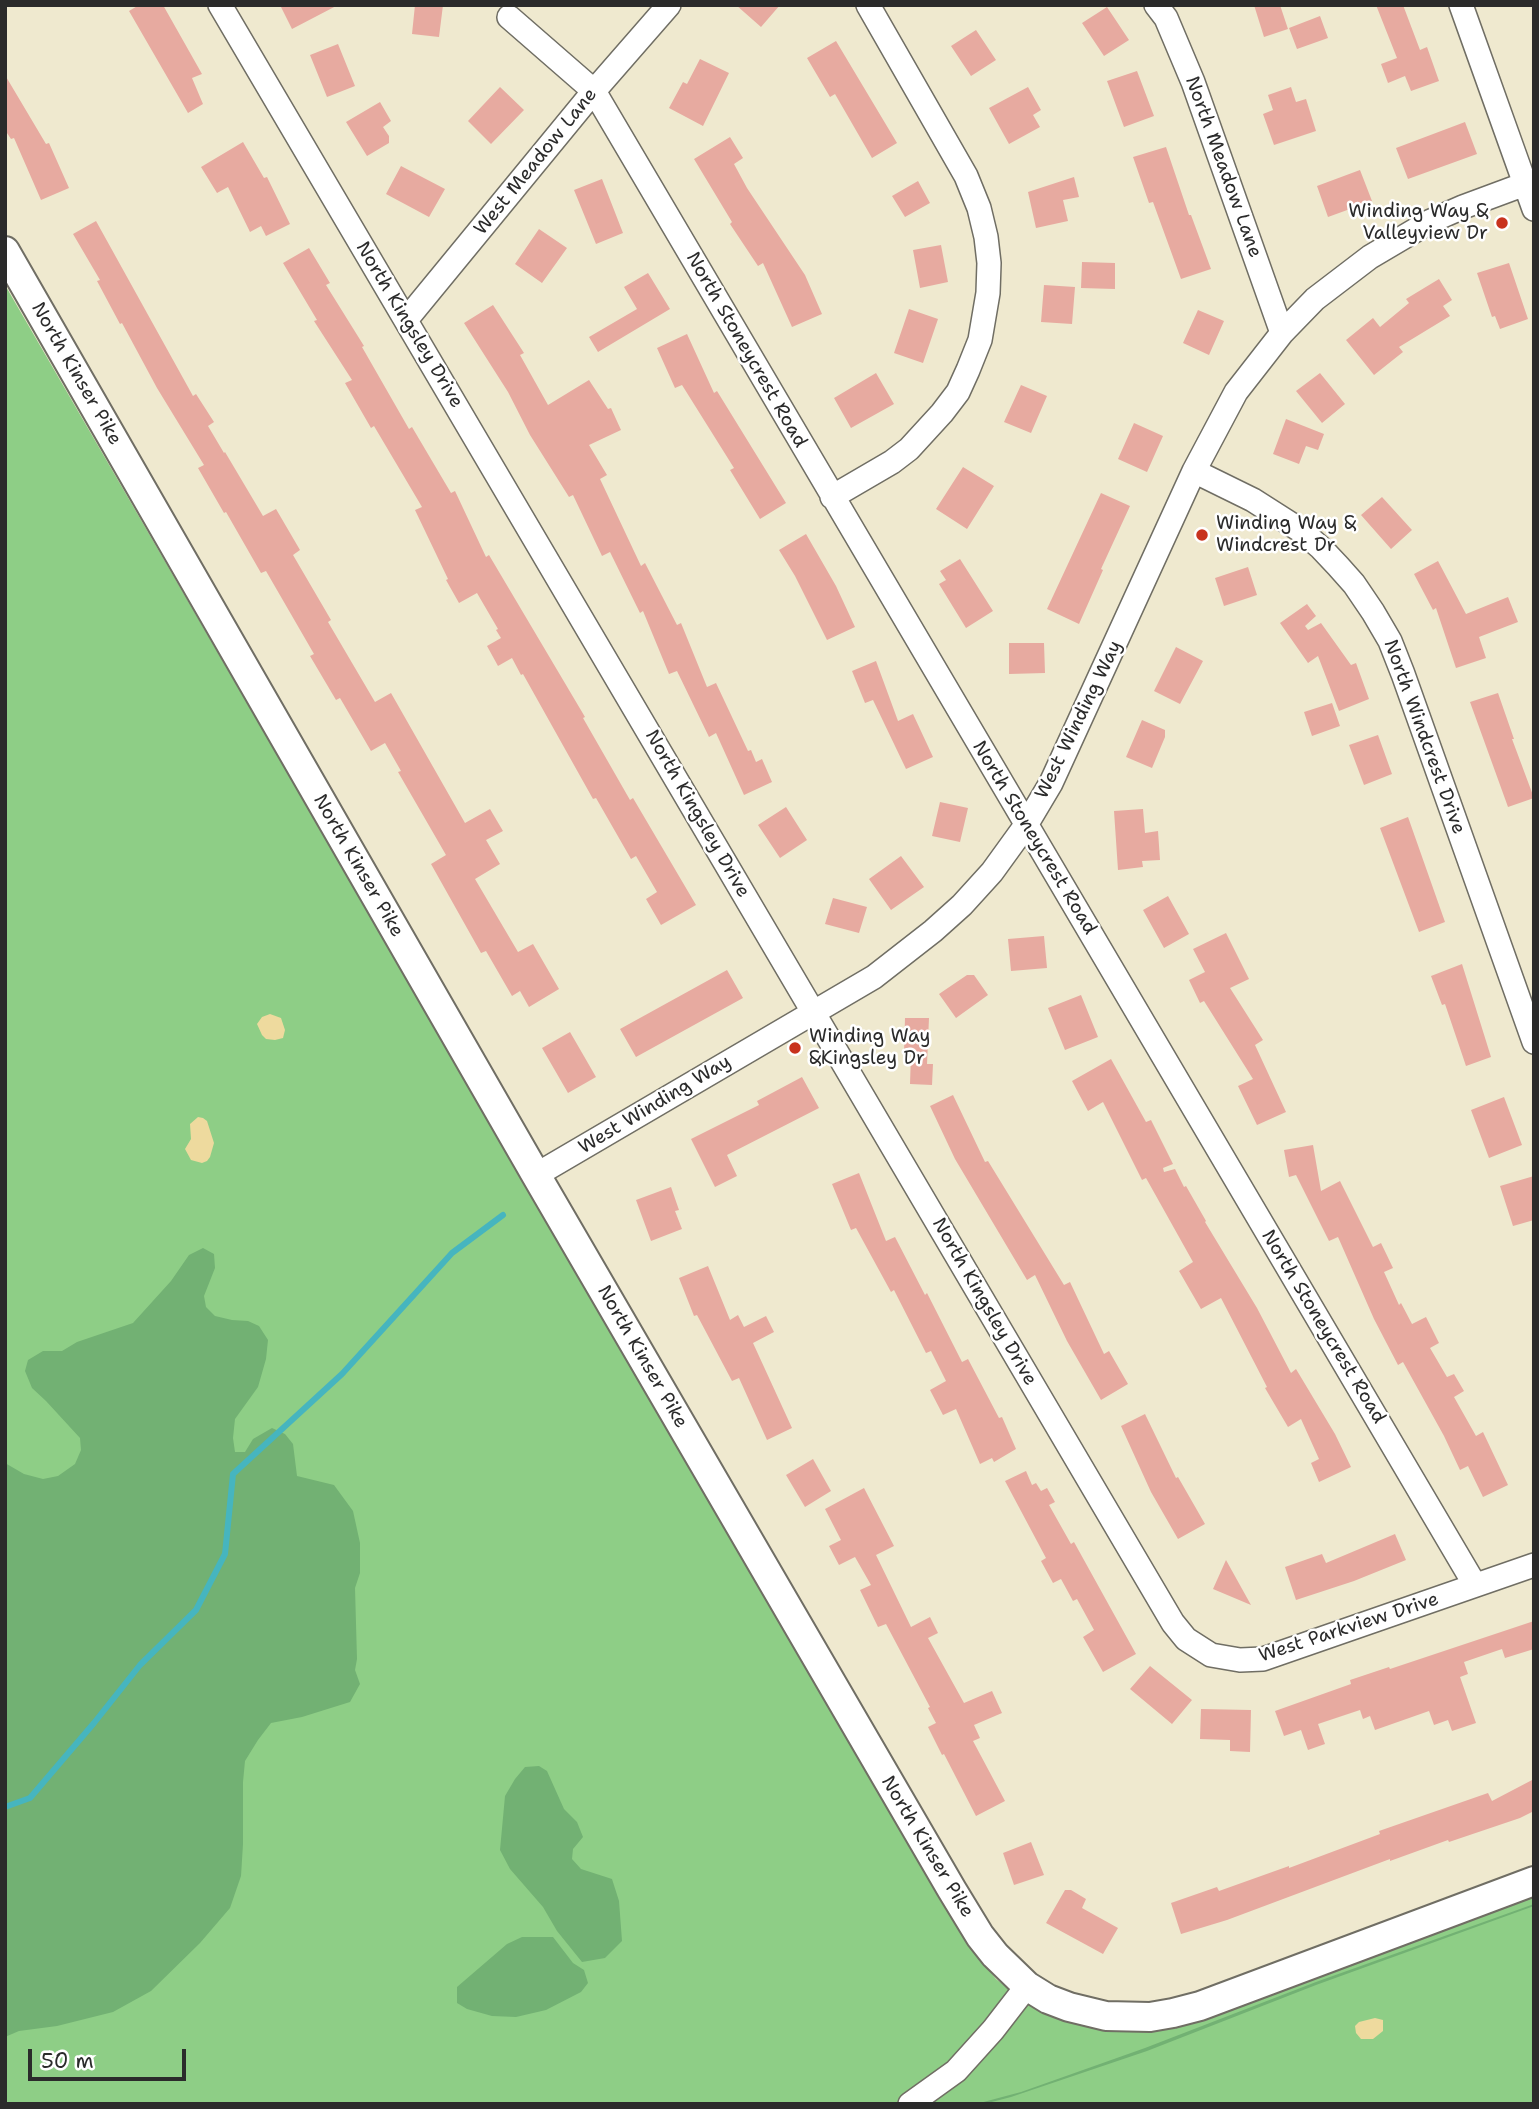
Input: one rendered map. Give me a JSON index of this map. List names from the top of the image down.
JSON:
{
  "streets": {
    "street": [
      "West Meadow Lane",
      "North Meadow Lane",
      "North Kingsley Drive",
      "North Stoneycrest Road",
      "North Kinser Pike",
      "West Winding Way",
      "North Windcrest Drive",
      "West Parkview Drive"
    ]
  },
  "crossings": [
    ["West Meadow Lane", "North Kingsley Drive"],
    ["West Meadow Lane", "North Stoneycrest Road"],
    ["North Meadow Lane", "West Winding Way"],
    ["North Kingsley Drive", "West Winding Way"],
    ["North Kingsley Drive", "West Parkview Drive"],
    ["North Stoneycrest Road", "West Winding Way"],
    ["North Stoneycrest Road", "West Parkview Drive"],
    ["North Kinser Pike", "West Winding Way"],
    ["West Winding Way", "North Windcrest Drive"]
  ],
  "places": ["Winding Way & Valleyview Dr", "Winding Way & Windcrest Dr", "Winding Way &Kingsley Dr"],
  "scale_bar": "50 m"
}
